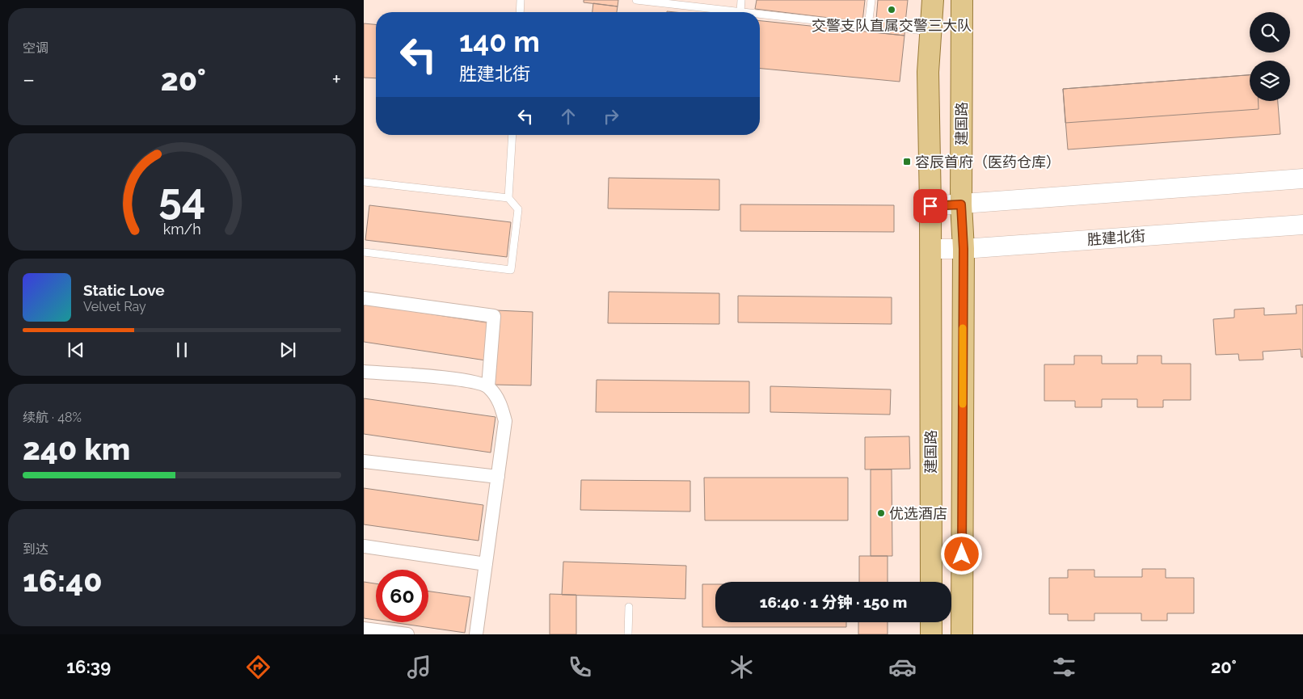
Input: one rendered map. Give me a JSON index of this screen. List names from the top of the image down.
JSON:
{
  "streets": {
    "main road": ["建国路", "胜建北街"]
  },
  "crossings": [
    ["建国路", "胜建北街"]
  ],
  "places": {
    "other": ["交警支队直属交警三大队", "优选酒店"],
    "transit": ["容辰首府（医药仓库）"]
  },
  "page": {
    "tile": [
      "空调",
      ["续航 · 48%", "240 km"],
      ["到达", "16:40"]
    ],
    "turn": ["140 m", "胜建北街"],
    "heat": ["−", "20°", "+"],
    "song": ["Static Love", "Velvet Ray"],
    "limit": "60",
    "trip": "16:40 · 1 分钟 · 150 m",
    "tabs": ["16:39", "20°"],
    "gauge": ["54", "km/h"]
  }
}
